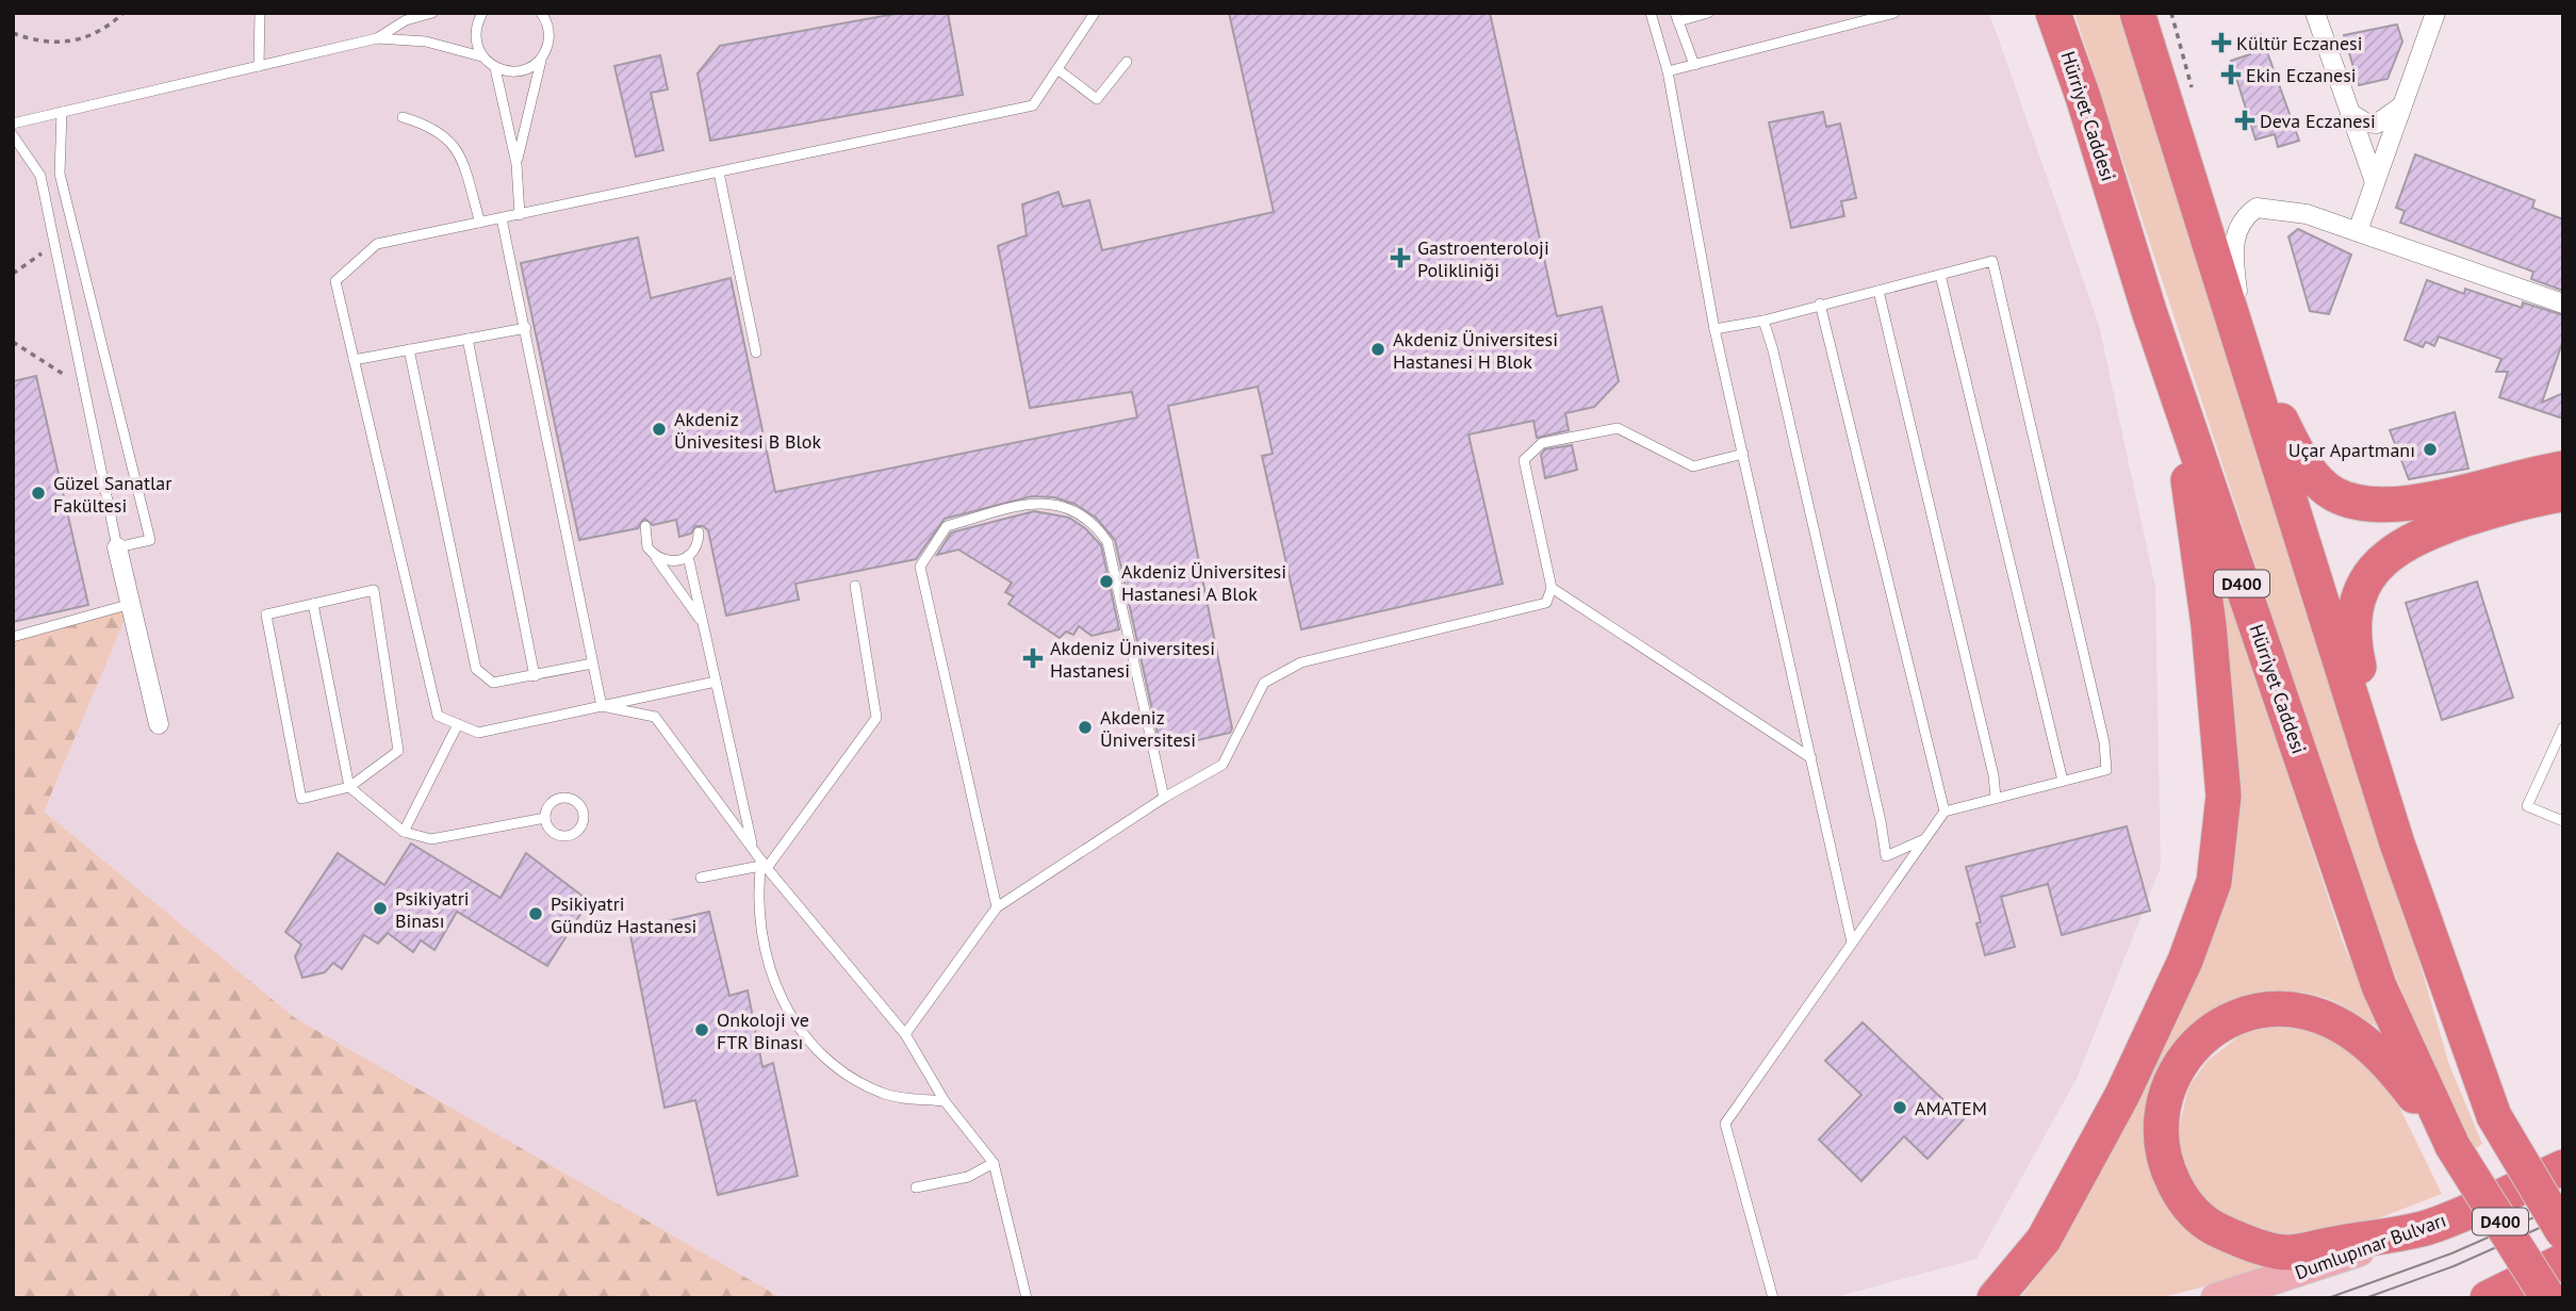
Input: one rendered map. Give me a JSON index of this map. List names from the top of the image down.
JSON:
{
  "streets": {
    "highway": ["Hürriyet Caddesi", "D400", "Dumlupınar Bulvarı"]
  },
  "crossings": [
    ["Hürriyet Caddesi", "D400"]
  ],
  "places": {
    "health": [
      "Kültür Eczanesi",
      "Ekin Eczanesi",
      "Deva Eczanesi",
      "Gastroenteroloji Polikliniği",
      "Akdeniz Üniversitesi Hastanesi"
    ],
    "other": [
      "Akdeniz Üniversitesi Hastanesi H Blok",
      "Akdeniz Ünivesitesi B Blok",
      "Uçar Apartmanı",
      "Güzel Sanatlar Fakültesi",
      "Akdeniz Üniversitesi Hastanesi A Blok",
      "Akdeniz Üniversitesi",
      "Psikiyatri Binası",
      "Psikiyatri Gündüz Hastanesi",
      "Onkoloji ve FTR Binası",
      "AMATEM"
    ]
  }
}
